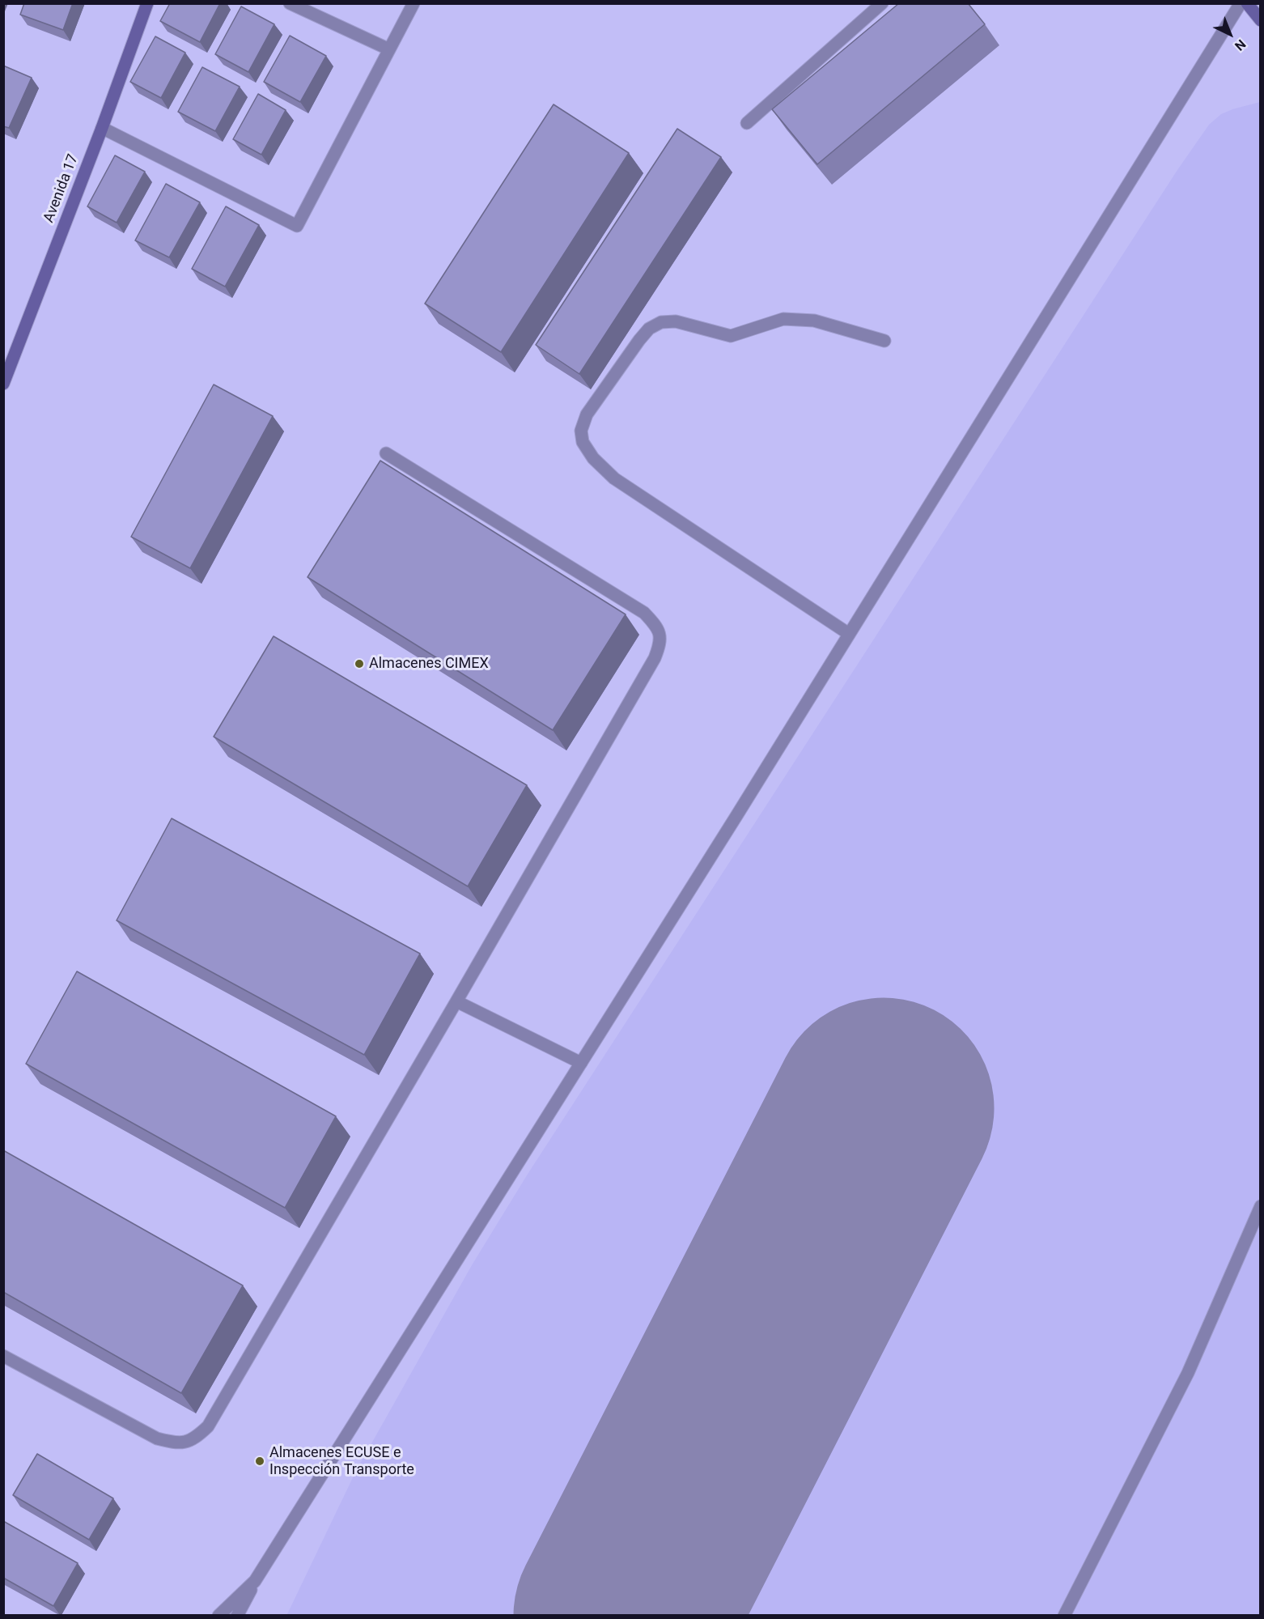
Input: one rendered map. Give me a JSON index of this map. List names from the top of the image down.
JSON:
{
  "streets": {
    "street": ["Avenida 17"]
  },
  "places": ["Almacenes CIMEX", "Almacenes ECUSE e Inspección Transporte"],
  "north": "bottom right"
}
